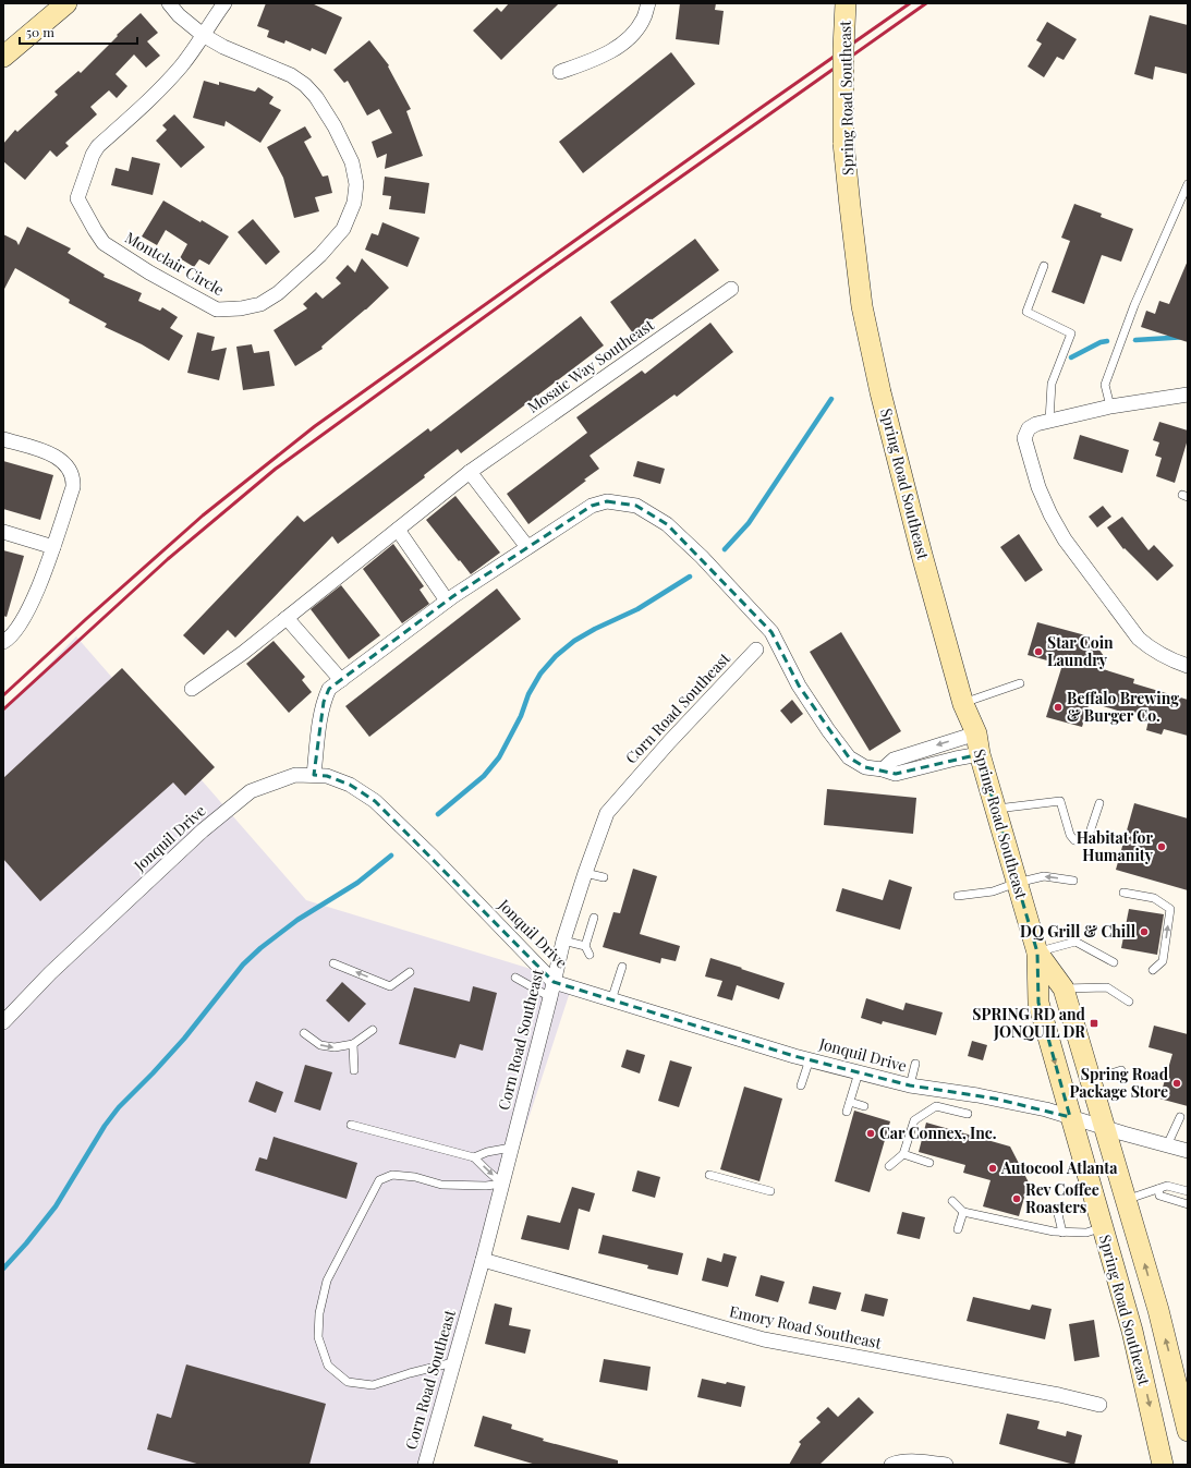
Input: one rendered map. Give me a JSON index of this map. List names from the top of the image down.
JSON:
{
  "streets": {
    "main road": ["Spring Road Southeast"],
    "street": [
      "Montclair Circle",
      "Mosaic Way Southeast",
      "Corn Road Southeast",
      "Jonquil Drive",
      "Emory Road Southeast"
    ]
  },
  "crossings": [
    ["Spring Road Southeast", "Jonquil Drive"],
    ["Corn Road Southeast", "Jonquil Drive"],
    ["Corn Road Southeast", "Emory Road Southeast"]
  ],
  "places": {
    "other": [
      "Star Coin Laundry",
      "Beffalo Brewing & Burger Co.",
      "Habitat for Humanity",
      "DQ Grill & Chill",
      "Spring Road Package Store",
      "Car Connex, Inc.",
      "Autocool Atlanta",
      "Rev Coffee Roasters"
    ],
    "transit": ["SPRING RD and JONQUIL DR"]
  },
  "scale_bar": "50 m"
}
